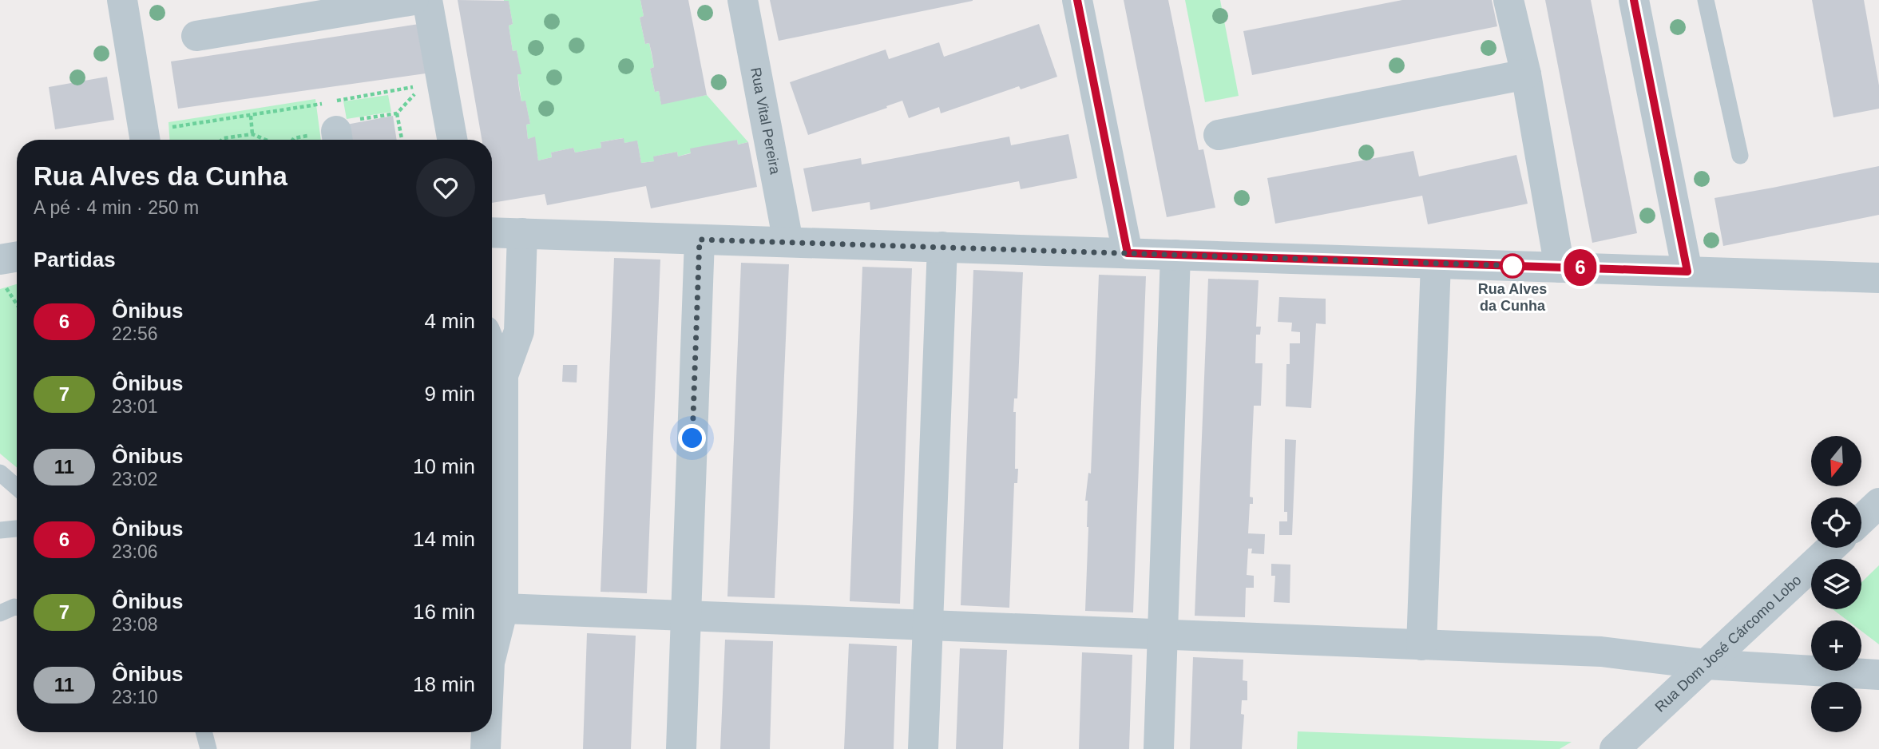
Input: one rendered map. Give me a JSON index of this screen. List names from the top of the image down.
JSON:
{
  "streets": {
    "street": ["Rua Vital Pereira", "Rua Dom José Cárcomo Lobo"]
  },
  "places": ["Rua Alves da Cunha"],
  "lines": ["bus line 6"],
  "north": "bottom",
  "page": {
    "on_map": "6",
    "heading": [
      ["Rua Alves da Cunha", "A pé · 4 min · 250 m"],
      "Partidas"
    ],
    "list": [
      {
        "mark": "6",
        "name": "Ônibus",
        "note": "22:56",
        "value": "4 min"
      },
      {
        "mark": "7",
        "name": "Ônibus",
        "note": "23:01",
        "value": "9 min"
      },
      {
        "mark": "11",
        "name": "Ônibus",
        "note": "23:02",
        "value": "10 min"
      },
      {
        "mark": "6",
        "name": "Ônibus",
        "note": "23:06",
        "value": "14 min"
      },
      {
        "mark": "7",
        "name": "Ônibus",
        "note": "23:08",
        "value": "16 min"
      },
      {
        "mark": "11",
        "name": "Ônibus",
        "note": "23:10",
        "value": "18 min"
      }
    ],
    "map_buttons": ["+", "−"]
  }
}
